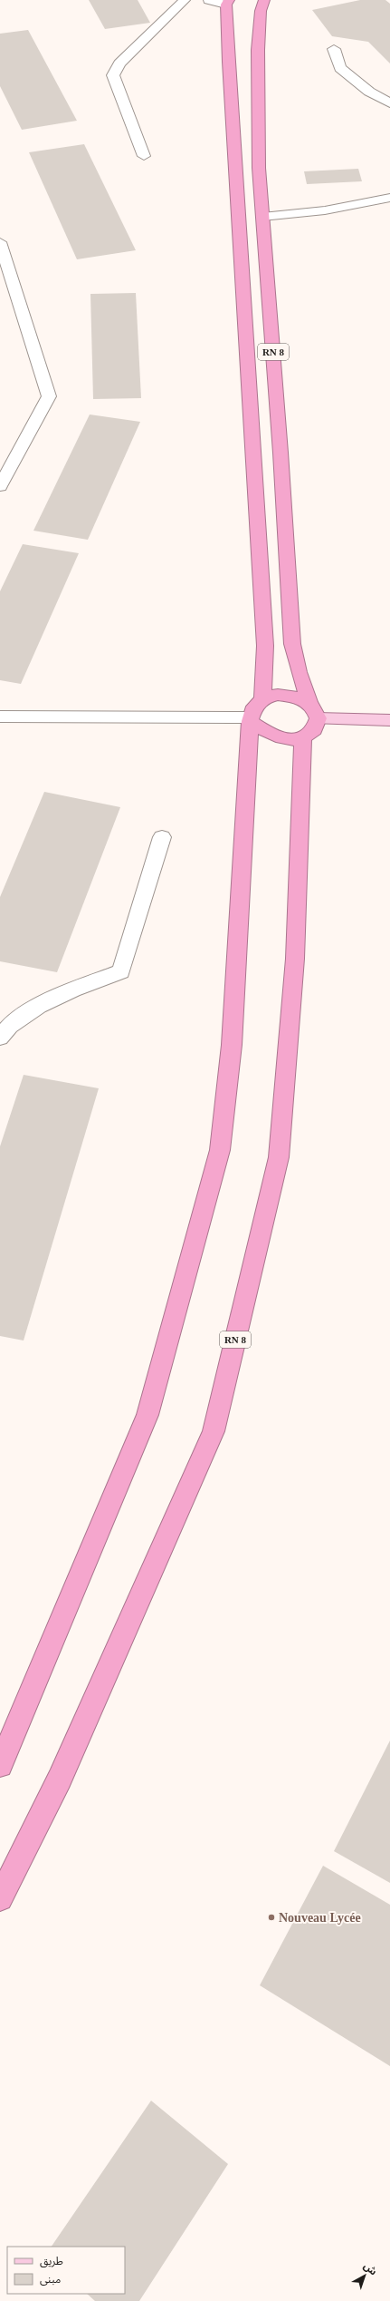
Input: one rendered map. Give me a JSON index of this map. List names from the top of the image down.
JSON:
{
  "streets": {
    "highway": ["RN 8"]
  },
  "places": ["Nouveau Lycée"],
  "legend": ["طريق", "مبنى"],
  "north": "top right"
}
